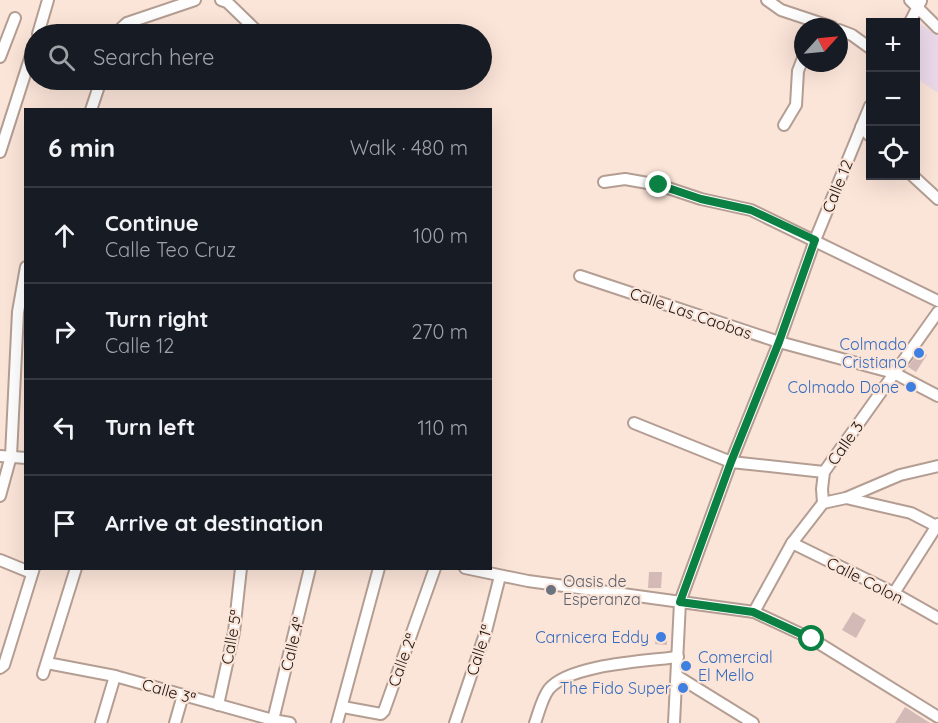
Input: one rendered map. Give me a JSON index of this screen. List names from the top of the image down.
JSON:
{
  "streets": {
    "street": [
      "Calle 12",
      "Calle Las Caobas",
      "Calle 3",
      "Calle Colon",
      "Calle 5ª",
      "Calle 4ª",
      "Calle 1ª",
      "Calle 2ª",
      "Calle 3ª"
    ]
  },
  "crossings": [
    ["Calle 12", "Calle Las Caobas"],
    ["Calle Las Caobas", "Calle 3"],
    ["Calle 5ª", "Calle 3ª"],
    ["Calle 4ª", "Calle 3ª"]
  ],
  "places": [
    "Colmado Cristiano",
    "Colmado Done",
    "Oasis de Esperanza",
    "Carnicera Eddy",
    "Comercial El Mello",
    "The Fido Super"
  ],
  "north": "top right",
  "page": {
    "map_buttons": ["+", "−"],
    "search": "Search here",
    "heading": ["6 min", "Walk · 480 m"],
    "list": [
      ["Continue", "Calle Teo Cruz", "100 m"],
      ["Turn right", "Calle 12", "270 m"],
      ["Turn left", "110 m"],
      "Arrive at destination"
    ]
  }
}
